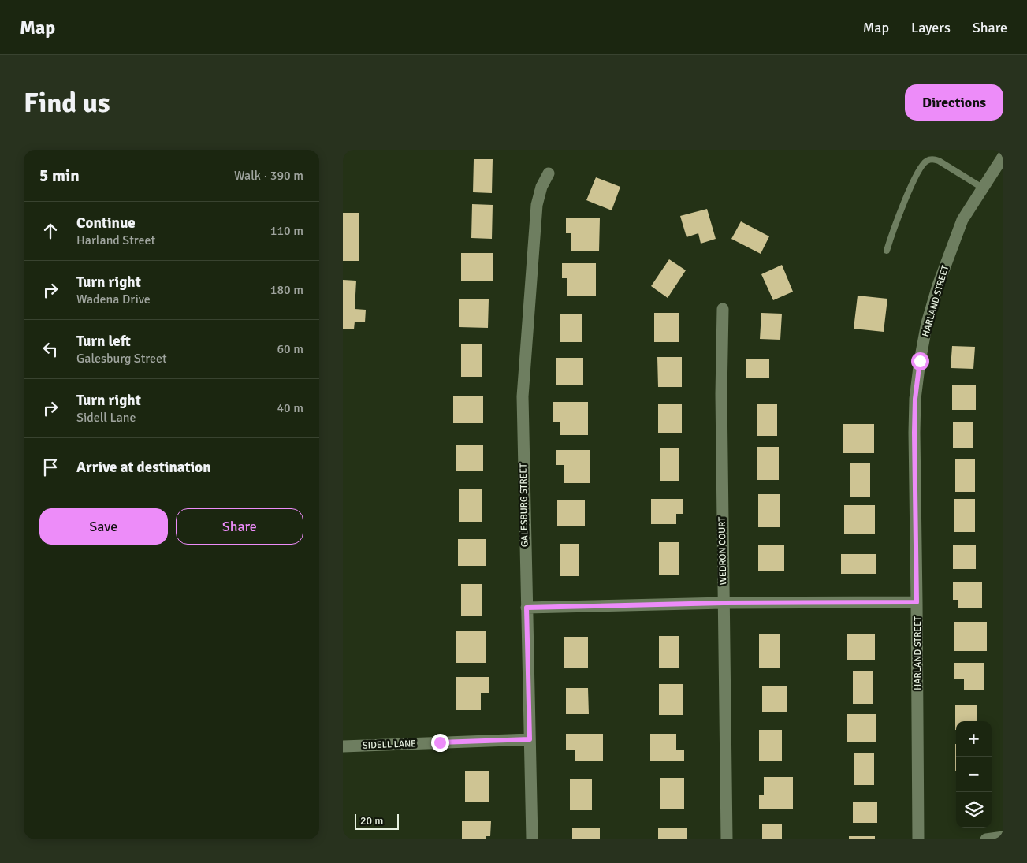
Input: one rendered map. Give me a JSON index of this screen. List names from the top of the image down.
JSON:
{
  "streets": {
    "street": [
      "HARLAND STREET",
      "GALESBURG STREET",
      "WEDRON COURT",
      "SIDELL LANE"
    ]
  },
  "crossings": [
    ["GALESBURG STREET", "SIDELL LANE"]
  ],
  "scale_bar": "20 m",
  "page": {
    "header": "Map",
    "nav": ["Map", "Layers", "Share"],
    "buttons": [
      "Directions",
      ["Save", "Share"]
    ],
    "title": "Find us",
    "heading": ["5 min", "Walk · 390 m"],
    "list": [
      ["Continue", "Harland Street", "110 m"],
      ["Turn right", "Wadena Drive", "180 m"],
      ["Turn left", "Galesburg Street", "60 m"],
      ["Turn right", "Sidell Lane", "40 m"],
      "Arrive at destination"
    ],
    "map_buttons": ["+", "−"],
    "scale": "20 m"
  }
}
